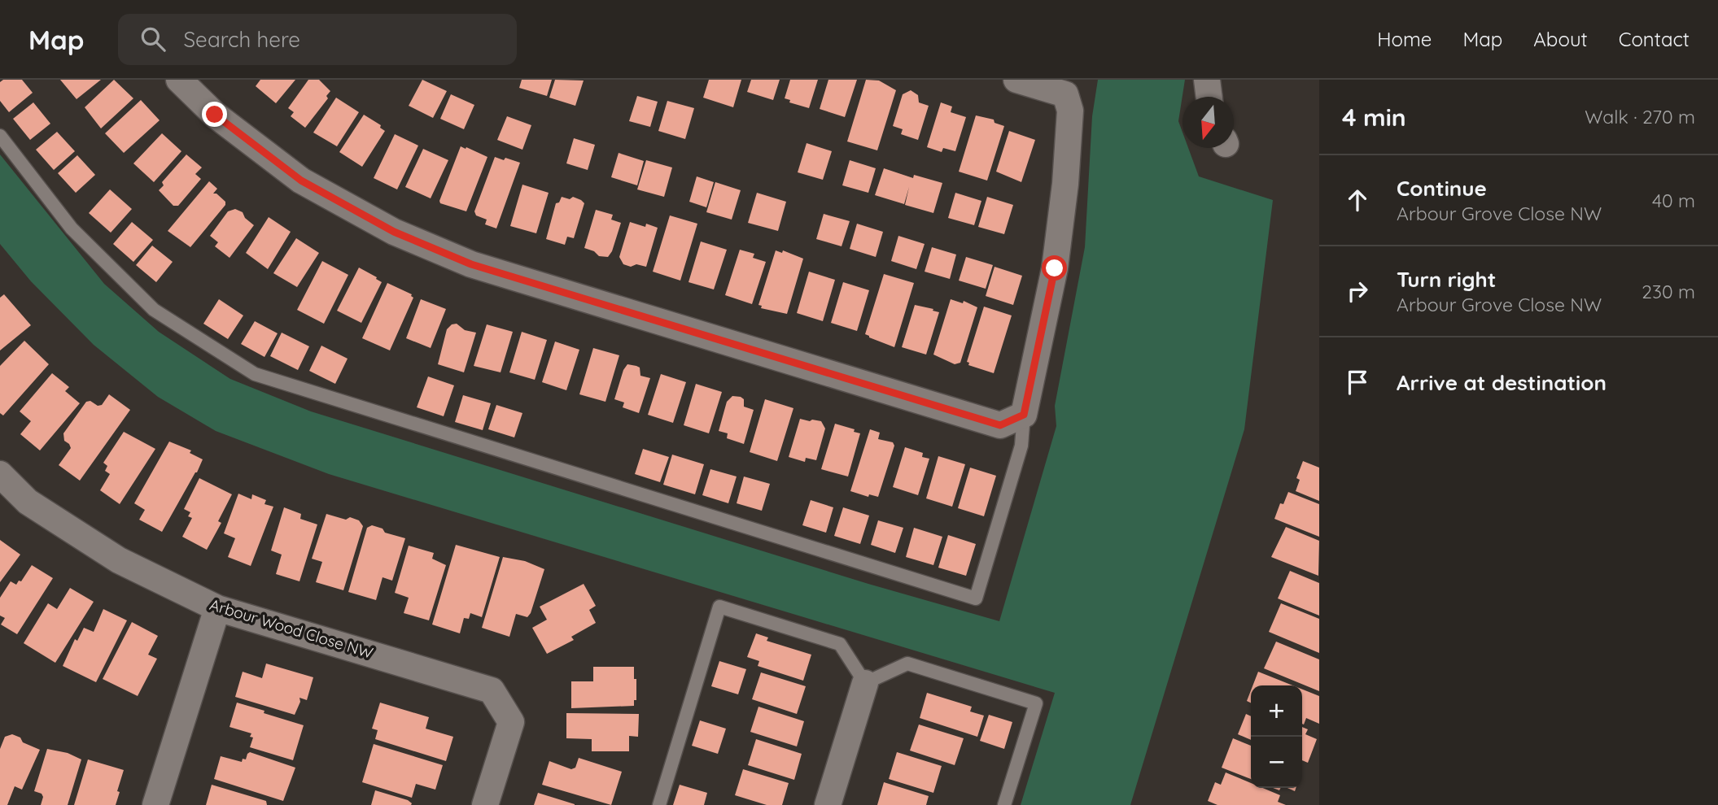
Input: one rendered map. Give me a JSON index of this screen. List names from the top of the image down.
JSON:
{
  "streets": {
    "street": ["Arbour Wood Close NW"]
  },
  "north": "bottom",
  "page": {
    "header": "Map",
    "search": "Search here",
    "nav": [
      "Home",
      "Map",
      "About",
      "Contact"
    ],
    "heading": ["4 min", "Walk · 270 m"],
    "list": [
      ["Continue", "Arbour Grove Close NW", "40 m"],
      ["Turn right", "Arbour Grove Close NW", "230 m"],
      "Arrive at destination"
    ],
    "map_buttons": ["+", "−"]
  }
}
